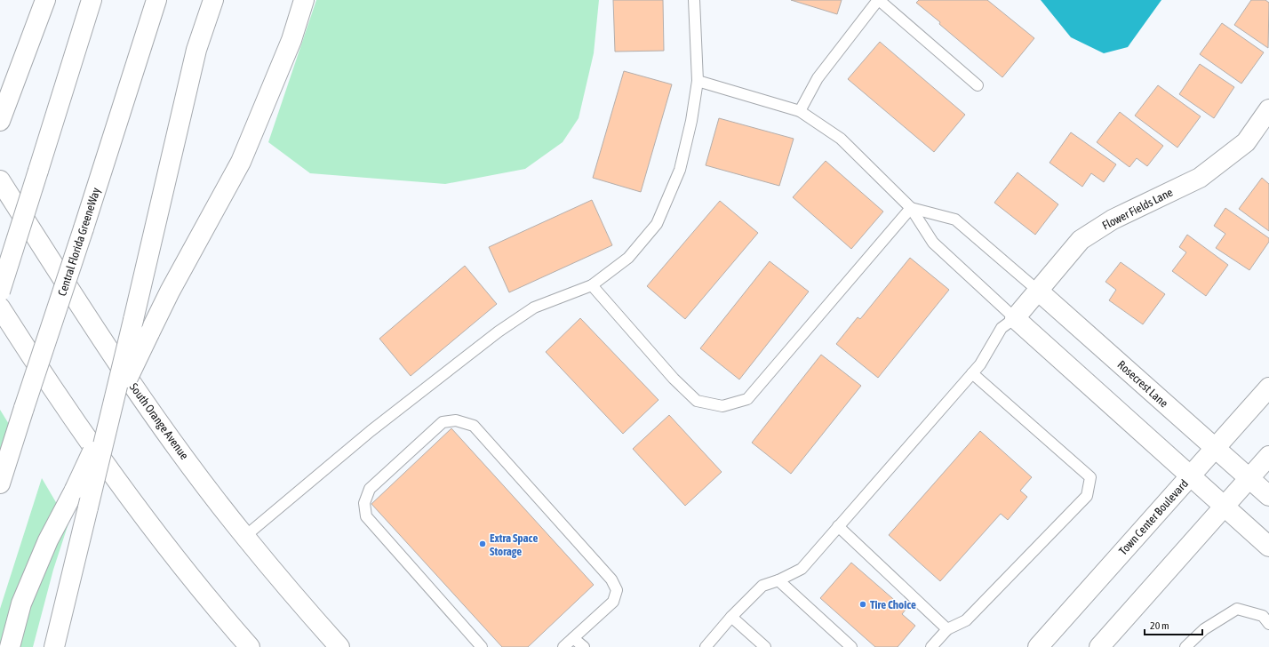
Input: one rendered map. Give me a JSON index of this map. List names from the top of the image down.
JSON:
{
  "streets": {
    "main road": [
      "Flower Fields Lane",
      "Central Florida GreeneWay",
      "Rosecrest Lane",
      "South Orange Avenue",
      "Town Center Boulevard"
    ]
  },
  "crossings": [
    ["Flower Fields Lane", "Rosecrest Lane"],
    ["Rosecrest Lane", "Town Center Boulevard"]
  ],
  "places": ["Extra Space Storage", "Tire Choice"],
  "scale_bar": "20 m"
}
